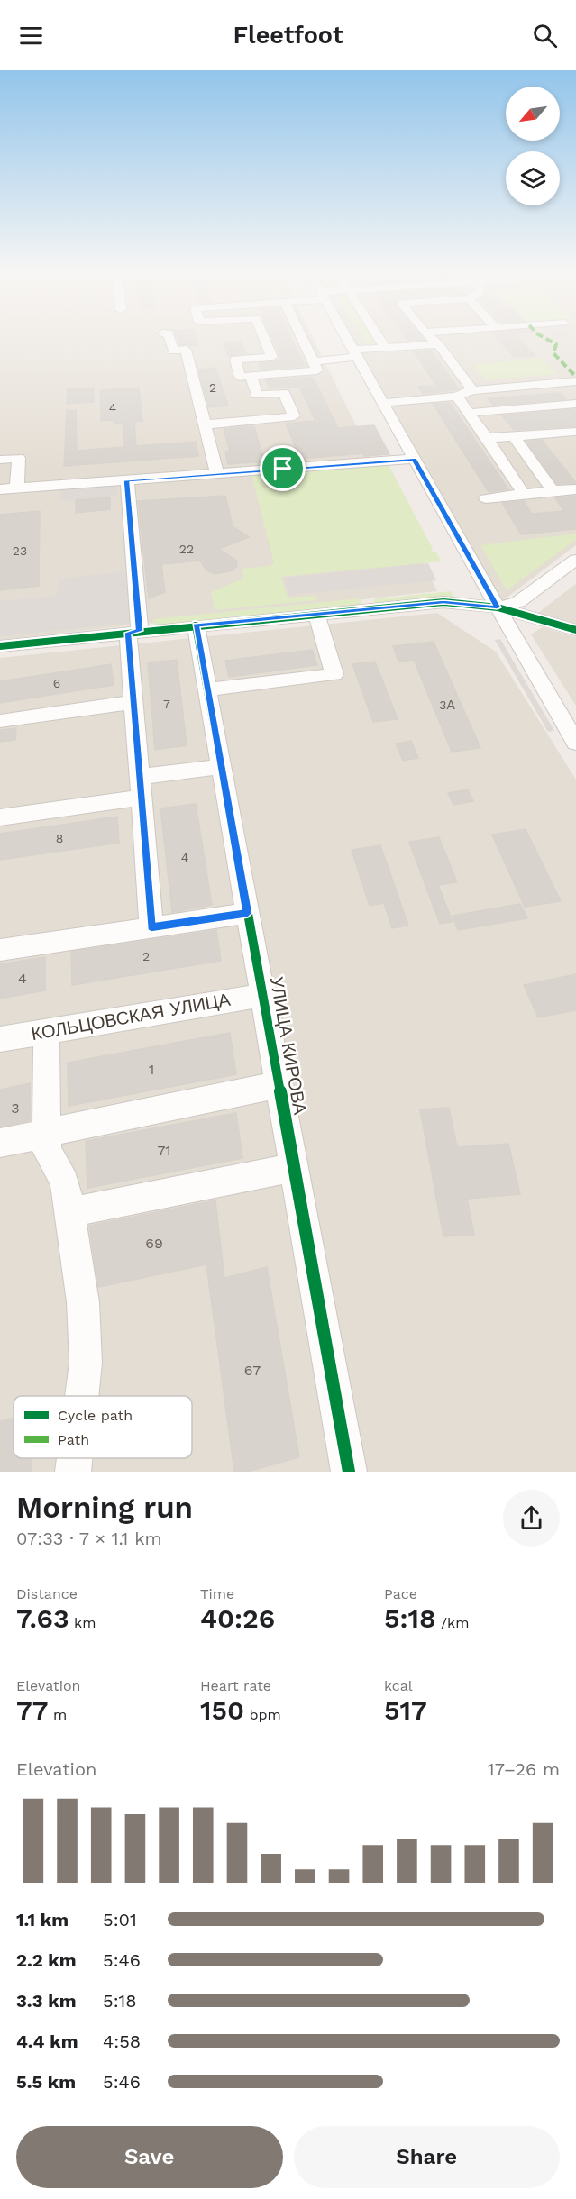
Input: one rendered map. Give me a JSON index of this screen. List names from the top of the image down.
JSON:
{
  "streets": {
    "street": ["КОЛЬЦОВСКАЯ УЛИЦА", "УЛИЦА КИРОВА"]
  },
  "crossings": [
    ["КОЛЬЦОВСКАЯ УЛИЦА", "УЛИЦА КИРОВА"]
  ],
  "house_numbers": [
    "2",
    "4",
    "22",
    "23",
    "6",
    "7",
    "3А",
    "8",
    "4",
    "2",
    "4",
    "1",
    "3",
    "71",
    "69",
    "67"
  ],
  "legend": ["Cycle path", "Path"],
  "north": "bottom left",
  "page": {
    "header": "Fleetfoot",
    "heading": ["Morning run", "07:33 · 7 × 1.1 km"],
    "stats": [
      ["Distance", "7.63 km"],
      ["Time", "40:26"],
      ["Pace", "5:18 /km"],
      ["Elevation", "77 m"],
      ["Heart rate", "150 bpm"],
      ["kcal", "517"]
    ],
    "chart": ["Elevation", "17–26 m"],
    "list": [
      {
        "name": "1.1 km",
        "note": "5:01"
      },
      {
        "name": "2.2 km",
        "note": "5:46"
      },
      {
        "name": "3.3 km",
        "note": "5:18"
      },
      {
        "name": "4.4 km",
        "note": "4:58"
      },
      {
        "name": "5.5 km",
        "note": "5:46"
      }
    ],
    "buttons": ["Save", "Share"]
  }
}
